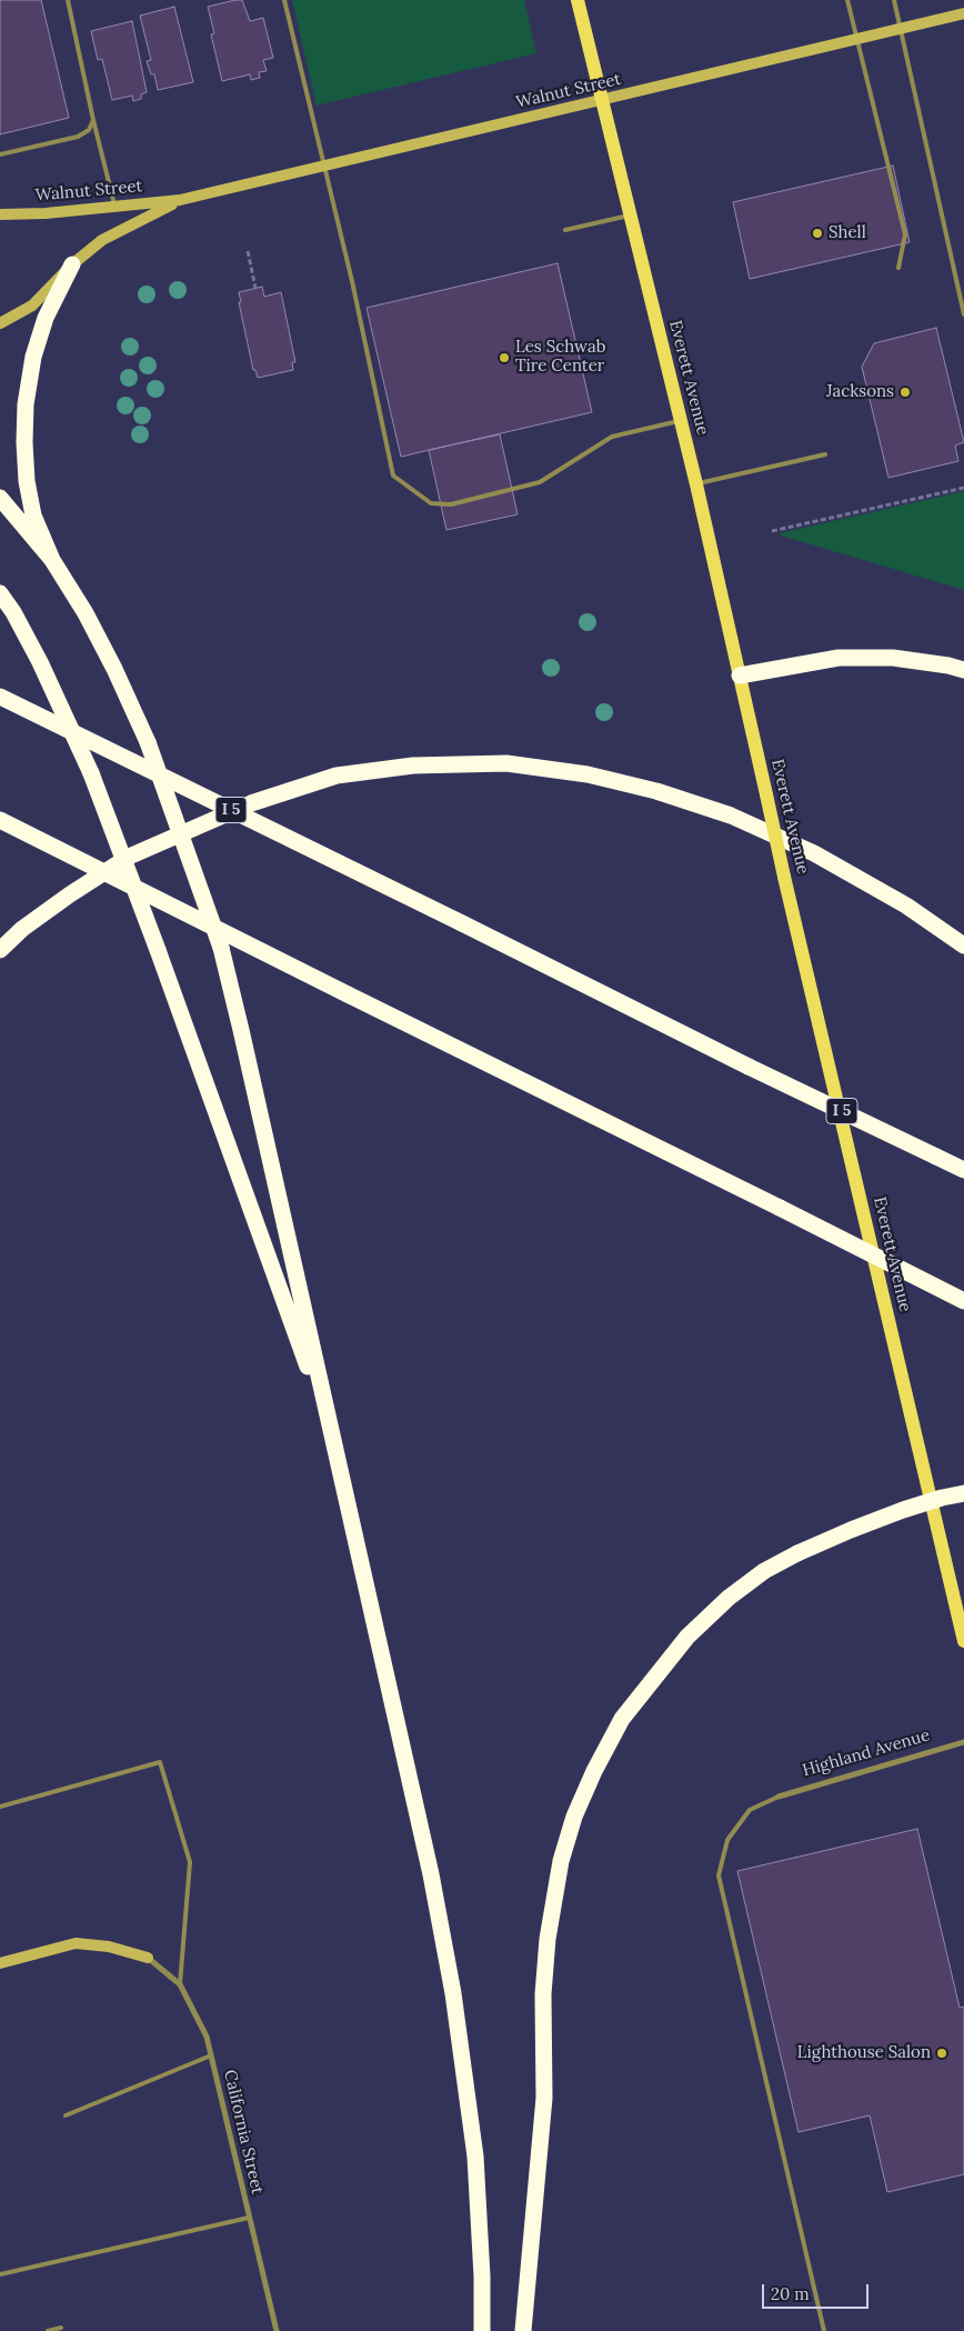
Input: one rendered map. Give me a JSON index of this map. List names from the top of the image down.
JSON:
{
  "streets": {
    "highway": ["I 5"],
    "main road": ["Walnut Street", "Everett Avenue"],
    "street": ["Highland Avenue", "California Street"]
  },
  "crossings": [
    ["Walnut Street", "Everett Avenue"]
  ],
  "places": [
    "Shell",
    "Les Schwab Tire Center",
    "Jacksons",
    "Lighthouse Salon"
  ],
  "scale_bar": "20 m"
}
